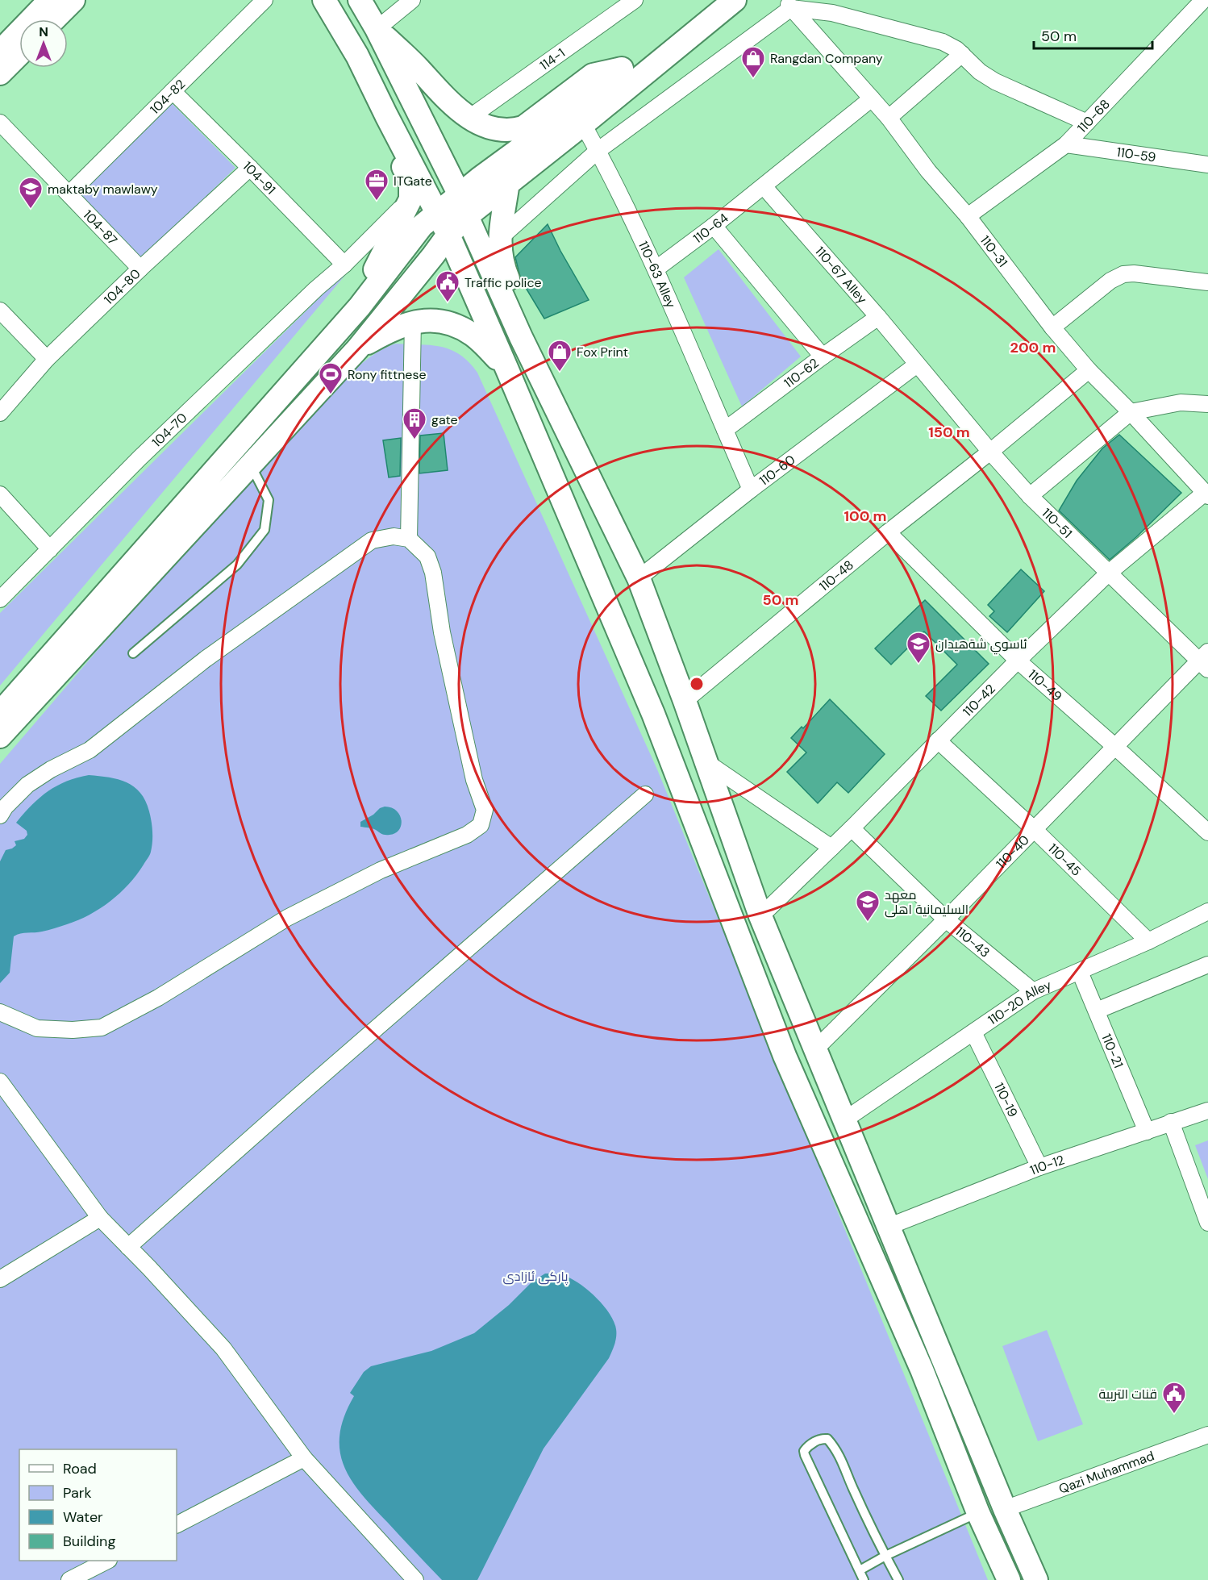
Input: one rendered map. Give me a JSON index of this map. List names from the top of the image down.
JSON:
{
  "streets": {
    "street": [
      "114-1",
      "104-82",
      "110-68",
      "110-59",
      "104-91",
      "104-87",
      "110-64",
      "110-31",
      "110-67 Alley",
      "110-63 Alley",
      "104-80",
      "110-62",
      "104-70",
      "110-60",
      "110-51",
      "110-48",
      "110-49",
      "110-42",
      "110-40",
      "110-45",
      "110-43",
      "110-20 Alley",
      "110-21",
      "110-19",
      "110-12",
      "Qazi Muhammad"
    ]
  },
  "crossings": [
    ["104-82", "104-91"],
    ["104-82", "104-87"],
    ["110-68", "110-59"],
    ["110-68", "110-31"],
    ["104-91", "104-80"],
    ["104-91", "104-70"],
    ["104-87", "104-80"],
    ["110-64", "110-31"],
    ["110-64", "110-67 Alley"],
    ["110-64", "110-63 Alley"],
    ["110-31", "110-48"],
    ["110-31", "110-42"],
    ["110-67 Alley", "110-62"],
    ["110-67 Alley", "110-60"],
    ["110-67 Alley", "110-51"],
    ["110-63 Alley", "110-62"],
    ["110-63 Alley", "110-60"],
    ["110-60", "110-51"],
    ["110-51", "110-48"],
    ["110-51", "110-42"],
    ["110-51", "110-40"],
    ["110-48", "110-49"],
    ["110-49", "110-42"],
    ["110-49", "110-40"],
    ["110-42", "110-45"],
    ["110-42", "110-43"],
    ["110-40", "110-45"],
    ["110-40", "110-43"],
    ["110-45", "110-20 Alley"],
    ["110-43", "110-20 Alley"],
    ["110-20 Alley", "110-21"],
    ["110-20 Alley", "110-19"],
    ["110-21", "110-12"],
    ["110-19", "110-12"]
  ],
  "parks": ["پارکی ئازادی"],
  "places": {
    "shop": ["Rangdan Company", "Fox Print"],
    "office": ["ITGate"],
    "school or university": ["maktaby mawlawy", "ئاسوي شةهيدان", "معهد السلیمانیة اهلى"],
    "public building": ["Traffic police", "قنات التربیة"],
    "sports": ["Rony fittnese"],
    "building": ["gate"]
  },
  "legend": [
    "Road",
    "Park",
    "Water",
    "Building"
  ],
  "scale_bar": "50 m",
  "north": "top",
  "rings": [
    "200 m",
    "150 m",
    "100 m",
    "50 m"
  ]
}
